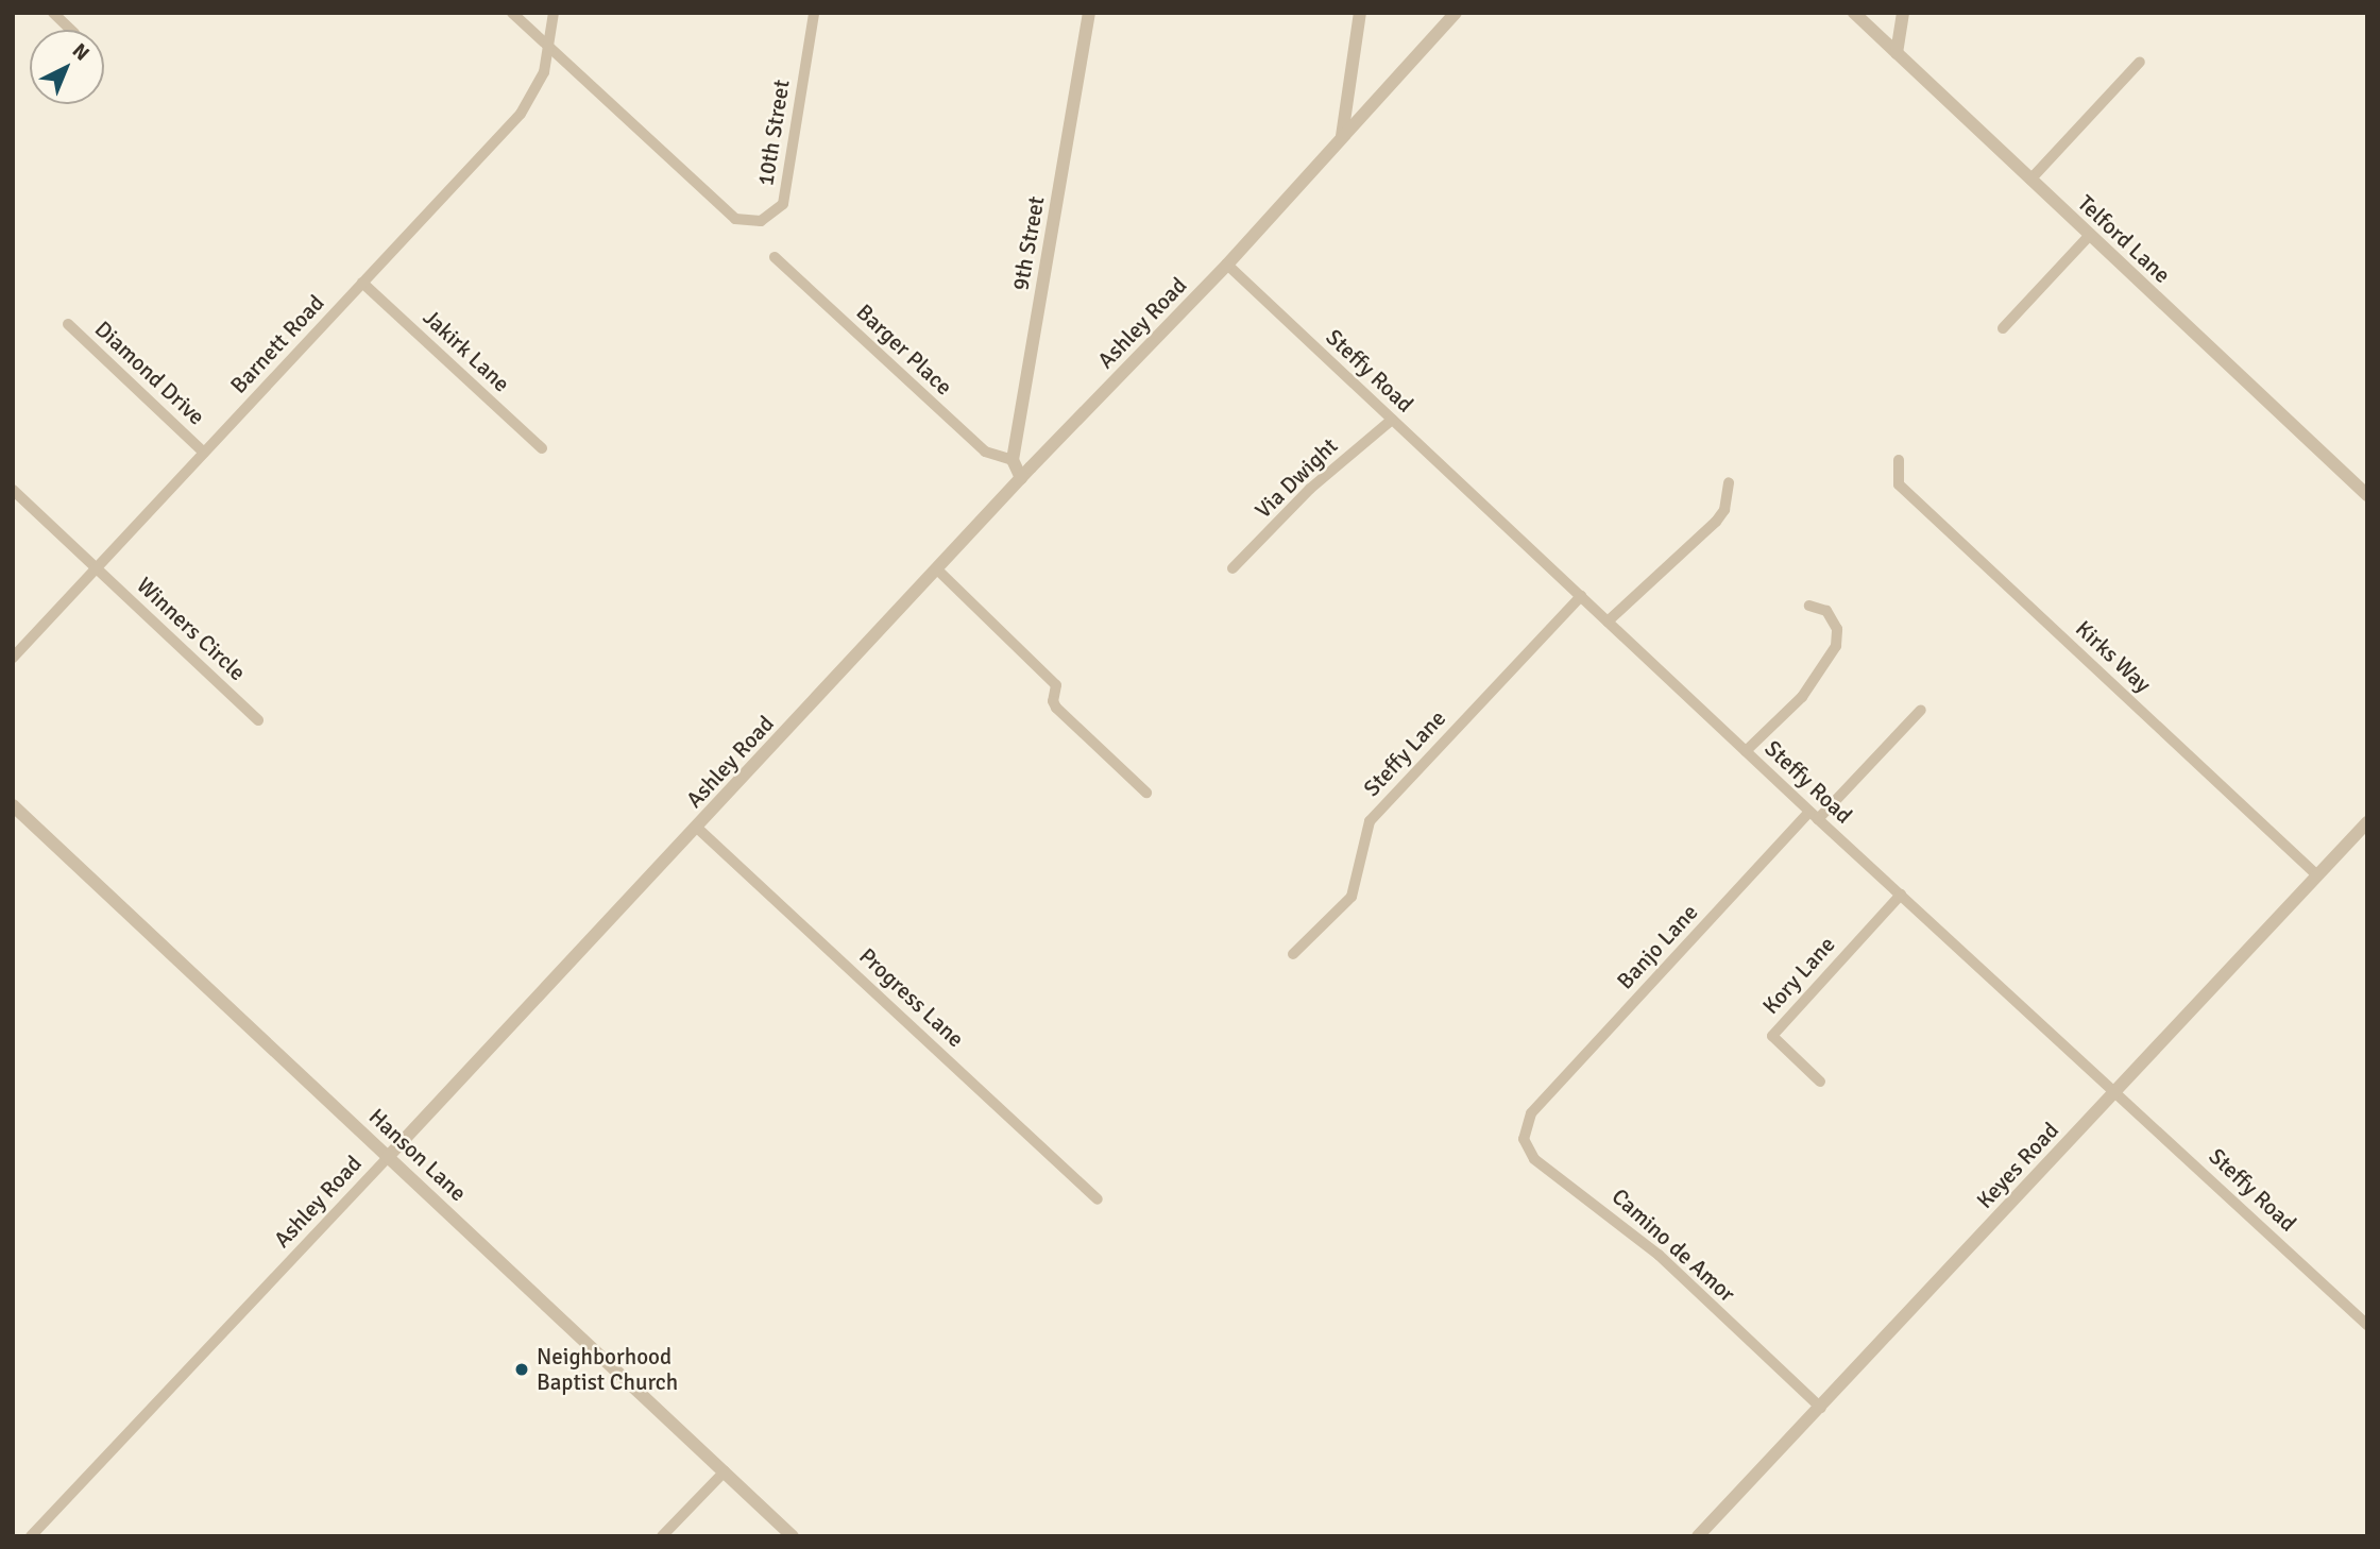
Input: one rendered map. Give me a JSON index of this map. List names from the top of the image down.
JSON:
{
  "streets": {
    "street": [
      "10th Street",
      "Telford Lane",
      "9th Street",
      "Ashley Road",
      "Barnett Road",
      "Barger Place",
      "Jakirk Lane",
      "Steffy Road",
      "Diamond Drive",
      "Via Dwight",
      "Winners Circle",
      "Kirks Way",
      "Steffy Lane",
      "Banjo Lane",
      "Kory Lane",
      "Progress Lane",
      "Hanson Lane",
      "Keyes Road",
      "Camino de Amor"
    ]
  },
  "crossings": [
    ["10th Street", "Barnett Road"],
    ["9th Street", "Barger Place"],
    ["Ashley Road", "Steffy Road"],
    ["Ashley Road", "Progress Lane"],
    ["Ashley Road", "Hanson Lane"],
    ["Barnett Road", "Jakirk Lane"],
    ["Barnett Road", "Diamond Drive"],
    ["Barnett Road", "Winners Circle"],
    ["Steffy Road", "Via Dwight"],
    ["Steffy Road", "Steffy Lane"],
    ["Steffy Road", "Banjo Lane"],
    ["Steffy Road", "Kory Lane"],
    ["Steffy Road", "Keyes Road"],
    ["Kirks Way", "Keyes Road"],
    ["Banjo Lane", "Camino de Amor"],
    ["Keyes Road", "Camino de Amor"]
  ],
  "places": ["Neighborhood Baptist Church"],
  "north": "top right"
}
